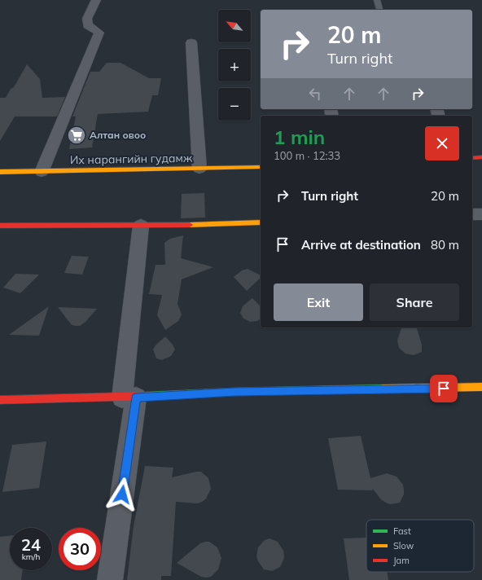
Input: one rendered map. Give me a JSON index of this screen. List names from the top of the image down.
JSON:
{
  "streets": {
    "street": ["Их нарангийн гудамж"]
  },
  "places": {
    "supermarket": ["Алтан овоо"]
  },
  "legend": ["Fast", "Slow", "Jam"],
  "north": "top left",
  "page": {
    "map_buttons": ["+", "−"],
    "turn": ["20 m", "Turn right"],
    "heading": ["1 min", "100 m · 12:33"],
    "list": [
      {
        "name": "Turn right",
        "value": "20 m"
      },
      {
        "name": "Arrive at destination",
        "value": "80 m"
      }
    ],
    "buttons": ["Exit", "Share"],
    "speed": "24 km/h",
    "limit": "30"
  }
}
